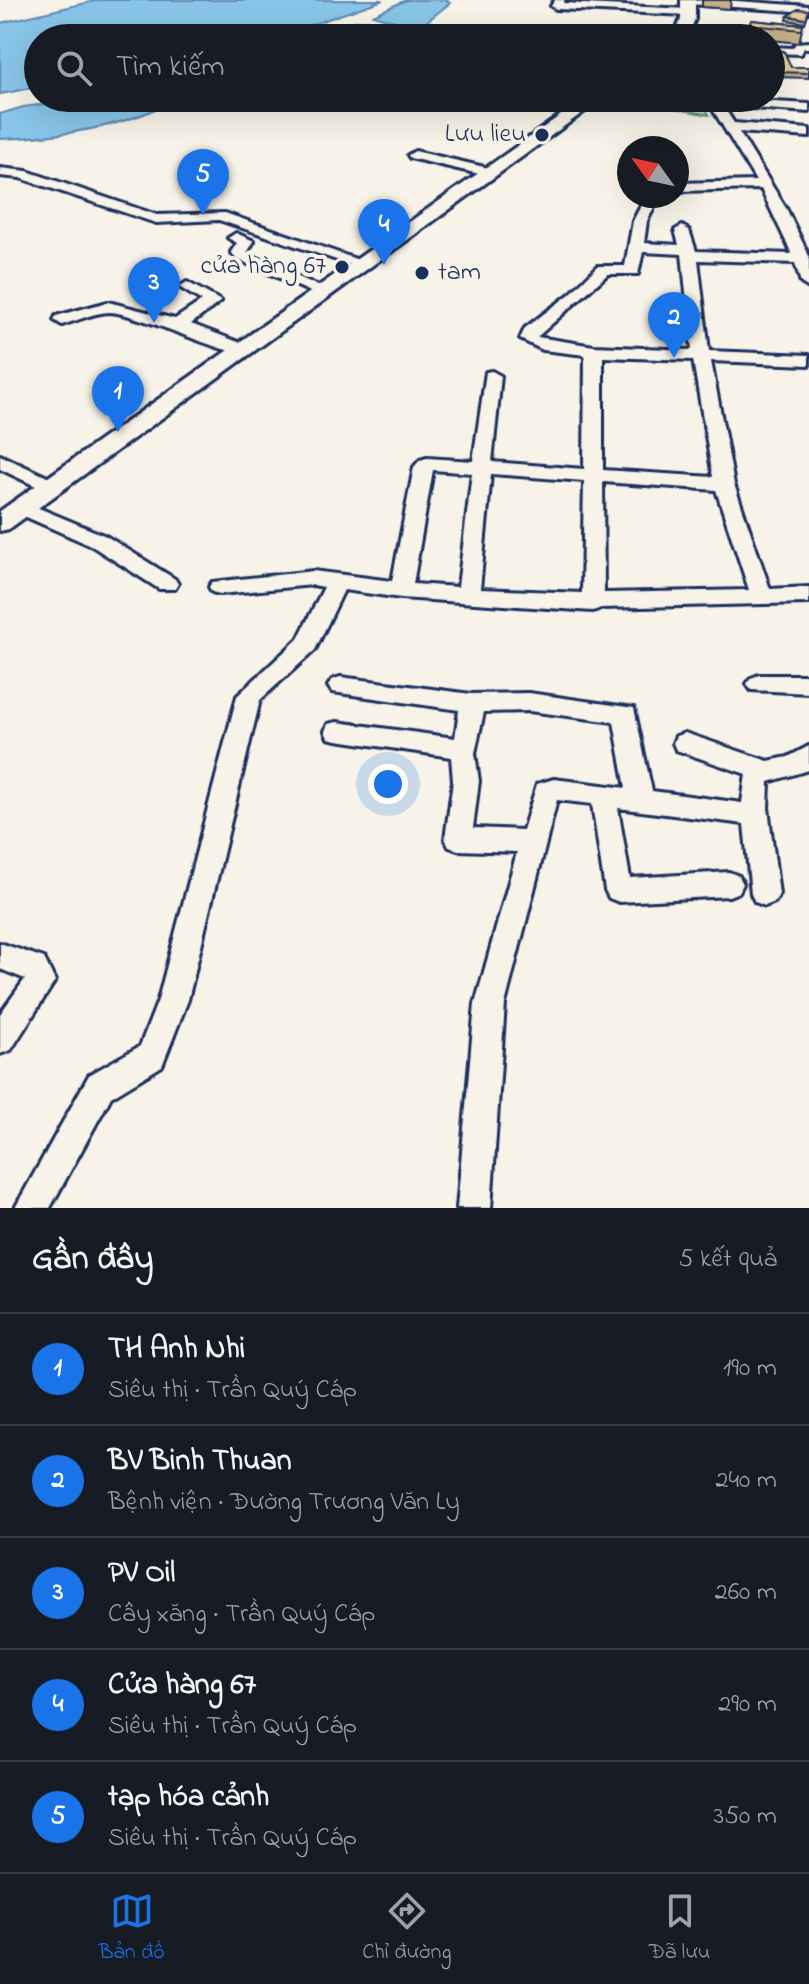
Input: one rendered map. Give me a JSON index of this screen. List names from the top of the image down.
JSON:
{
  "places": ["Lưu lieu", "cửa hàng 67", "tam"],
  "north": "top left",
  "page": {
    "search": "Tìm kiếm",
    "pins": [
      "5",
      "4",
      "3",
      "2",
      "1"
    ],
    "heading": ["Gần đây", "5 kết quả"],
    "list": [
      {
        "mark": "1",
        "name": "TH Anh Nhi",
        "note": "Siêu thị · Trần Quý Cáp",
        "value": "190 m"
      },
      {
        "mark": "2",
        "name": "BV Binh Thuan",
        "note": "Bệnh viện · Đường Trương Văn Ly",
        "value": "240 m"
      },
      {
        "mark": "3",
        "name": "PV Oil",
        "note": "Cây xăng · Trần Quý Cáp",
        "value": "260 m"
      },
      {
        "mark": "4",
        "name": "Cửa hàng 67",
        "note": "Siêu thị · Trần Quý Cáp",
        "value": "290 m"
      },
      {
        "mark": "5",
        "name": "tạp hóa cảnh",
        "note": "Siêu thị · Trần Quý Cáp",
        "value": "350 m"
      }
    ],
    "nav": ["Bản đồ", "Chỉ đường", "Đã lưu"]
  }
}
